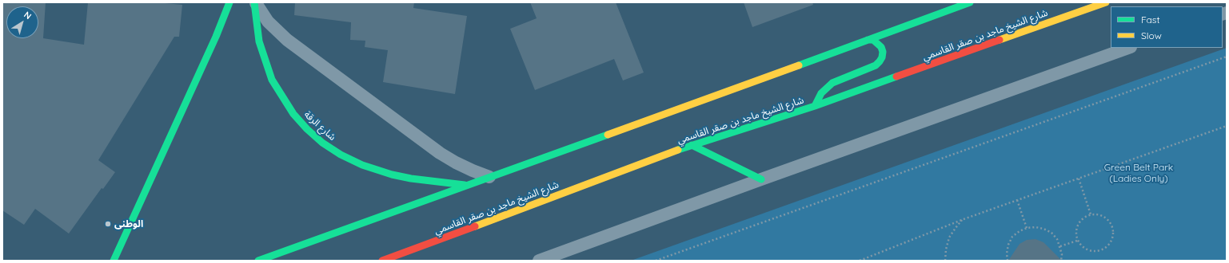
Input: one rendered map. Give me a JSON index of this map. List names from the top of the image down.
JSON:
{
  "streets": {
    "main road": ["شارع الشيخ ماجد بن صقر القاسمي", "شارع الرقة"]
  },
  "parks": ["Green Belt Park (Ladies Only)"],
  "places": ["الوطنی"],
  "legend": ["Fast", "Slow"],
  "north": "top right"
}
